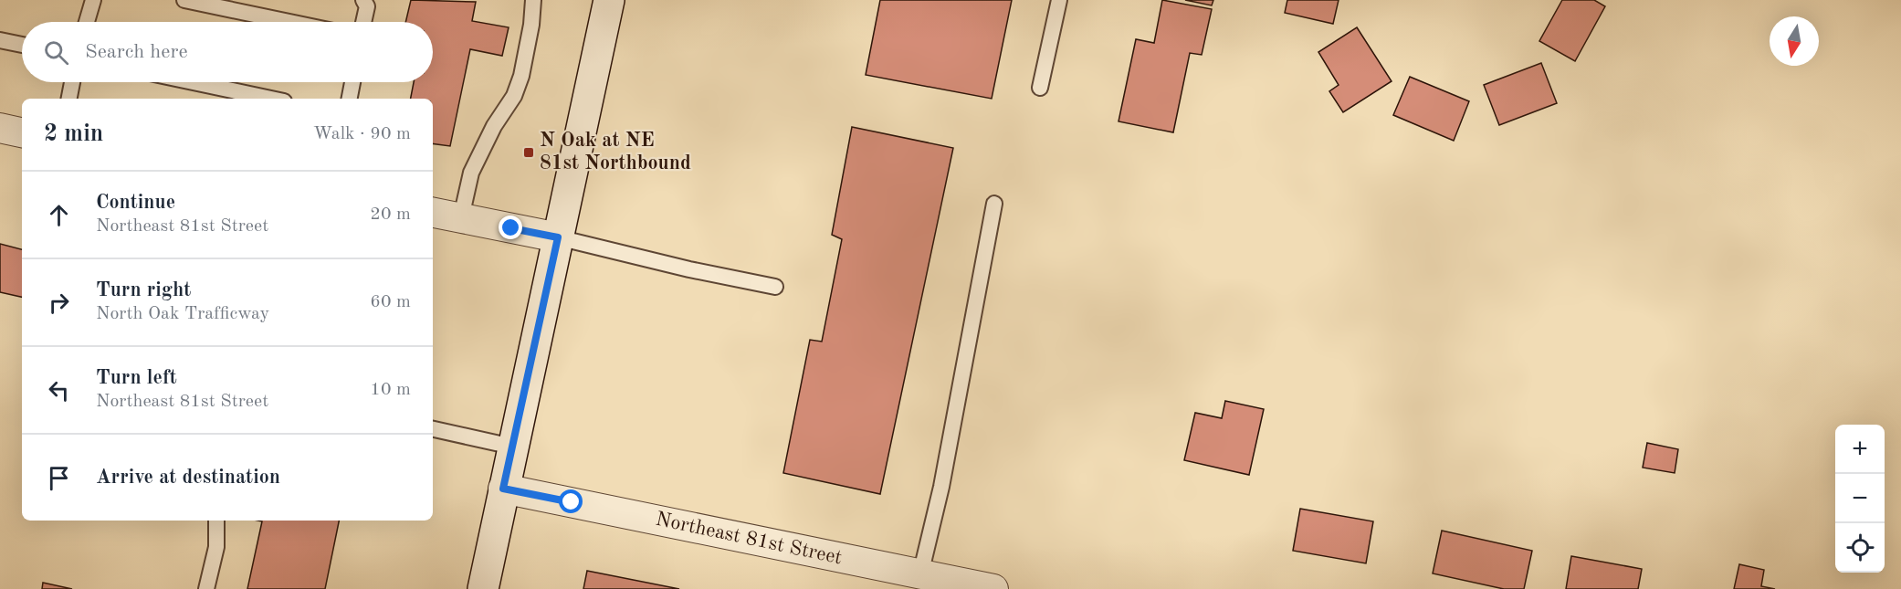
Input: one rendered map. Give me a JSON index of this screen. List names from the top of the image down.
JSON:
{
  "streets": {
    "street": ["Northeast 81st Street"]
  },
  "places": {
    "transit": ["N Oak at NE 81st Northbound"]
  },
  "north": "bottom",
  "page": {
    "search": "Search here",
    "heading": ["2 min", "Walk · 90 m"],
    "list": [
      ["Continue", "Northeast 81st Street", "20 m"],
      ["Turn right", "North Oak Trafficway", "60 m"],
      ["Turn left", "Northeast 81st Street", "10 m"],
      "Arrive at destination"
    ],
    "map_buttons": ["+", "−"]
  }
}
